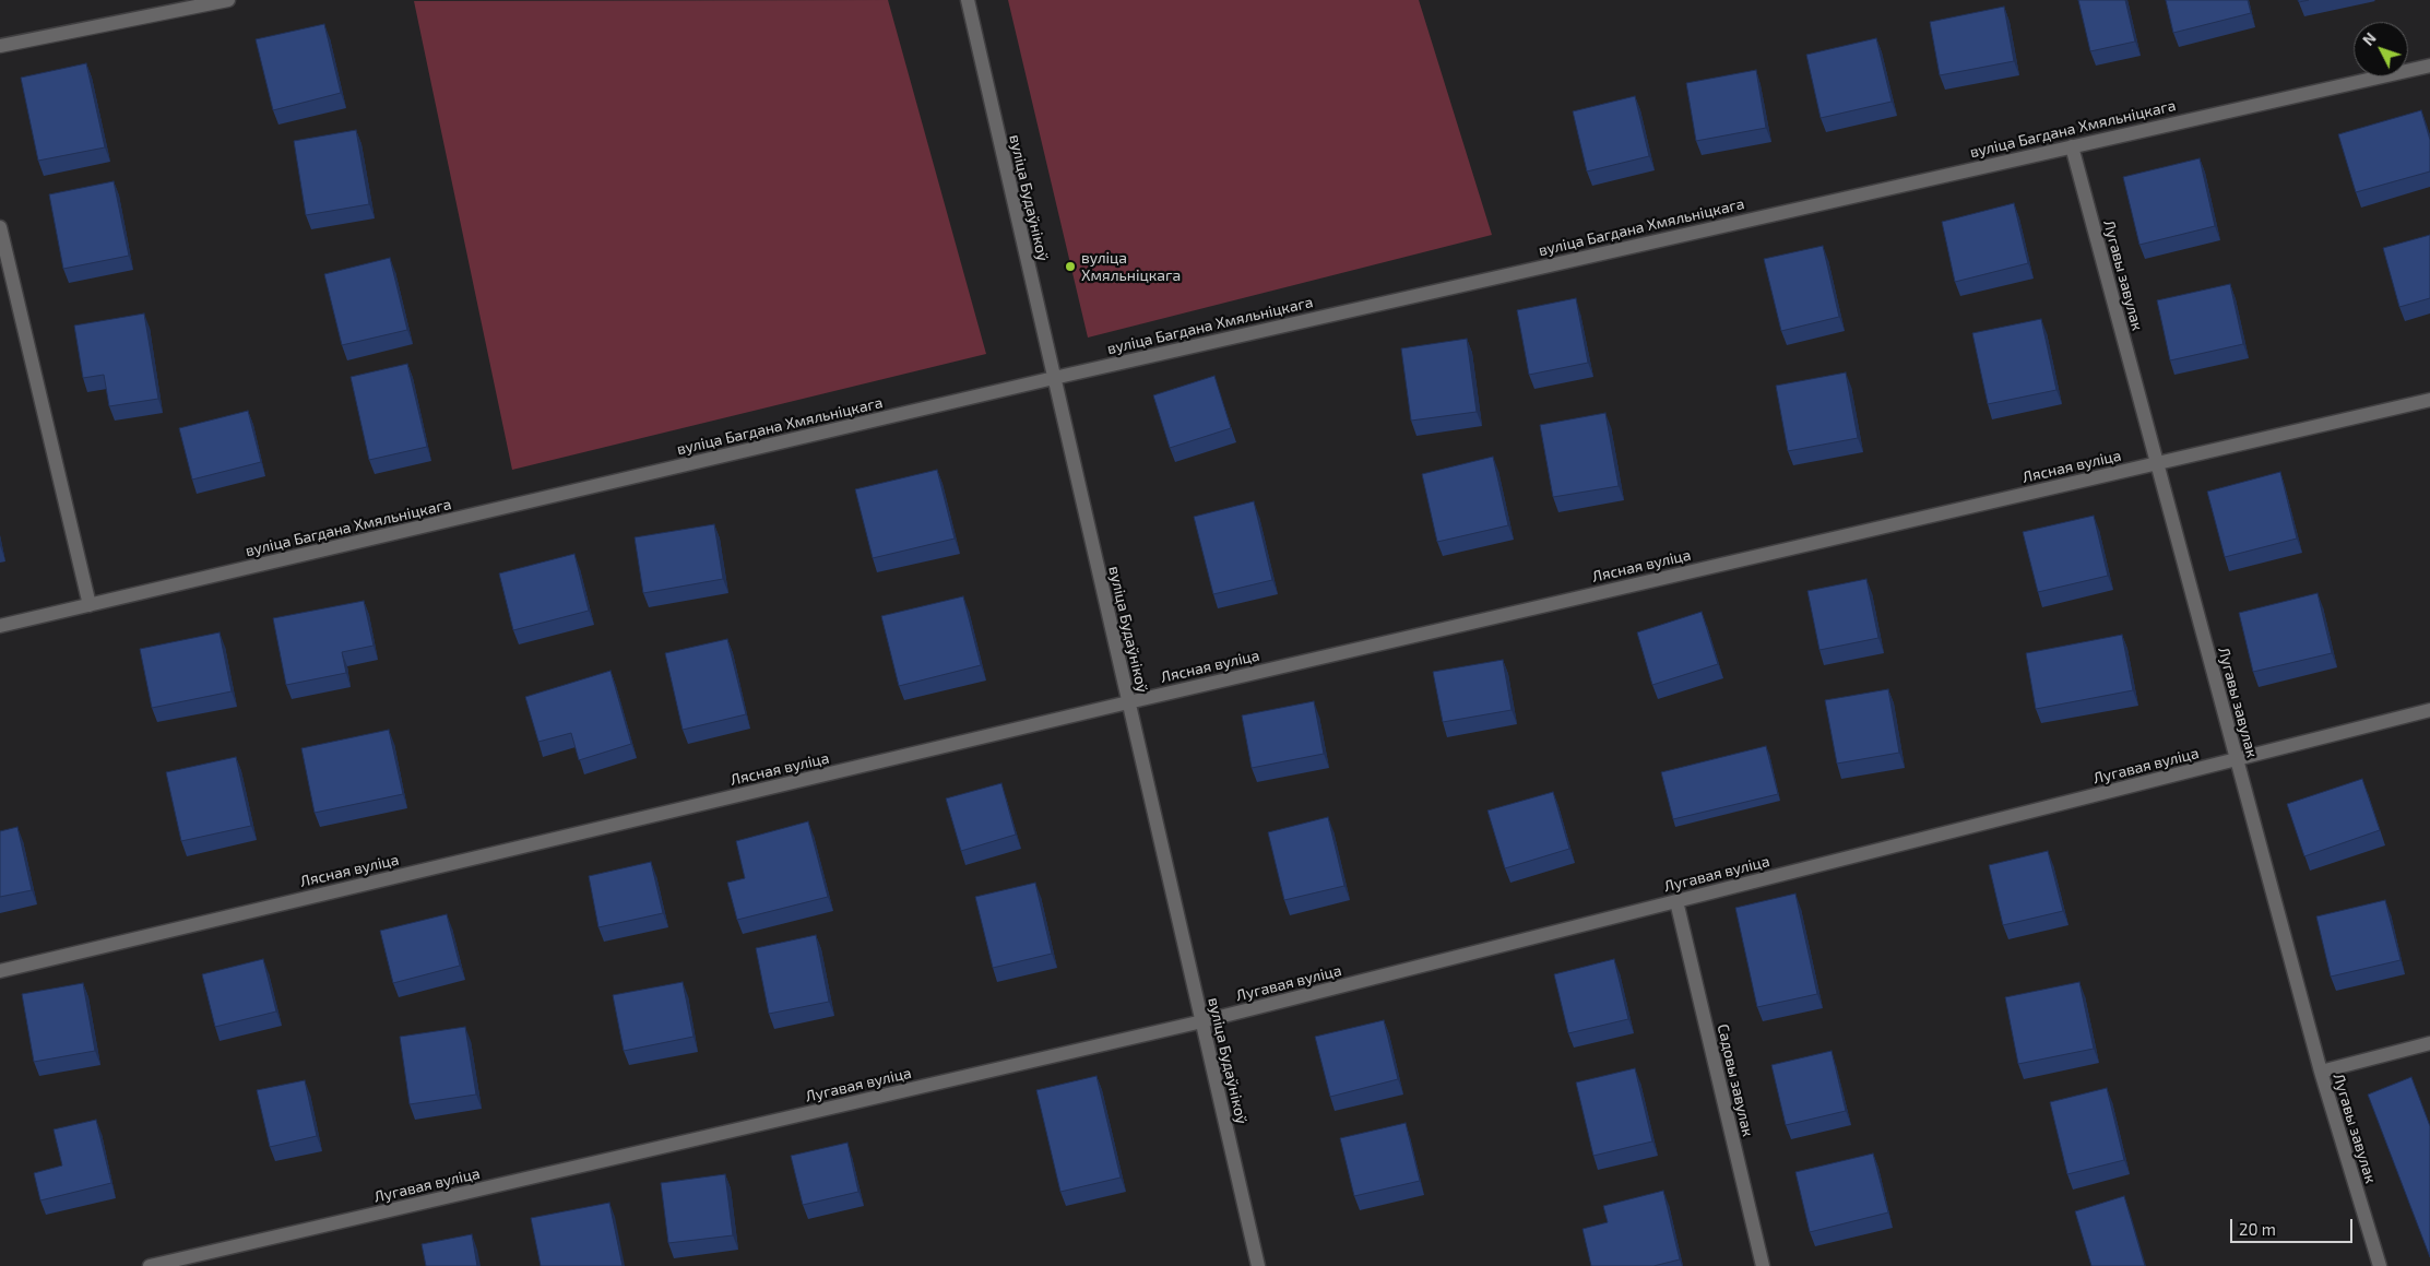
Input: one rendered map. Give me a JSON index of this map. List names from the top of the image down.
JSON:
{
  "streets": {
    "street": [
      "вуліца Багдана Хмяльніцкага",
      "вуліца Будаўнікоў",
      "Лугавы завулак",
      "Лясная вуліца",
      "Лугавая вуліца",
      "Садовы завулак"
    ]
  },
  "crossings": [
    ["вуліца Багдана Хмяльніцкага", "вуліца Будаўнікоў"],
    ["вуліца Багдана Хмяльніцкага", "Лугавы завулак"],
    ["вуліца Будаўнікоў", "Лясная вуліца"],
    ["вуліца Будаўнікоў", "Лугавая вуліца"],
    ["Лугавы завулак", "Лясная вуліца"],
    ["Лугавы завулак", "Лугавая вуліца"],
    ["Лугавая вуліца", "Садовы завулак"]
  ],
  "places": ["вуліца Хмяльніцкага"],
  "scale_bar": "20 m",
  "north": "top left"
}
